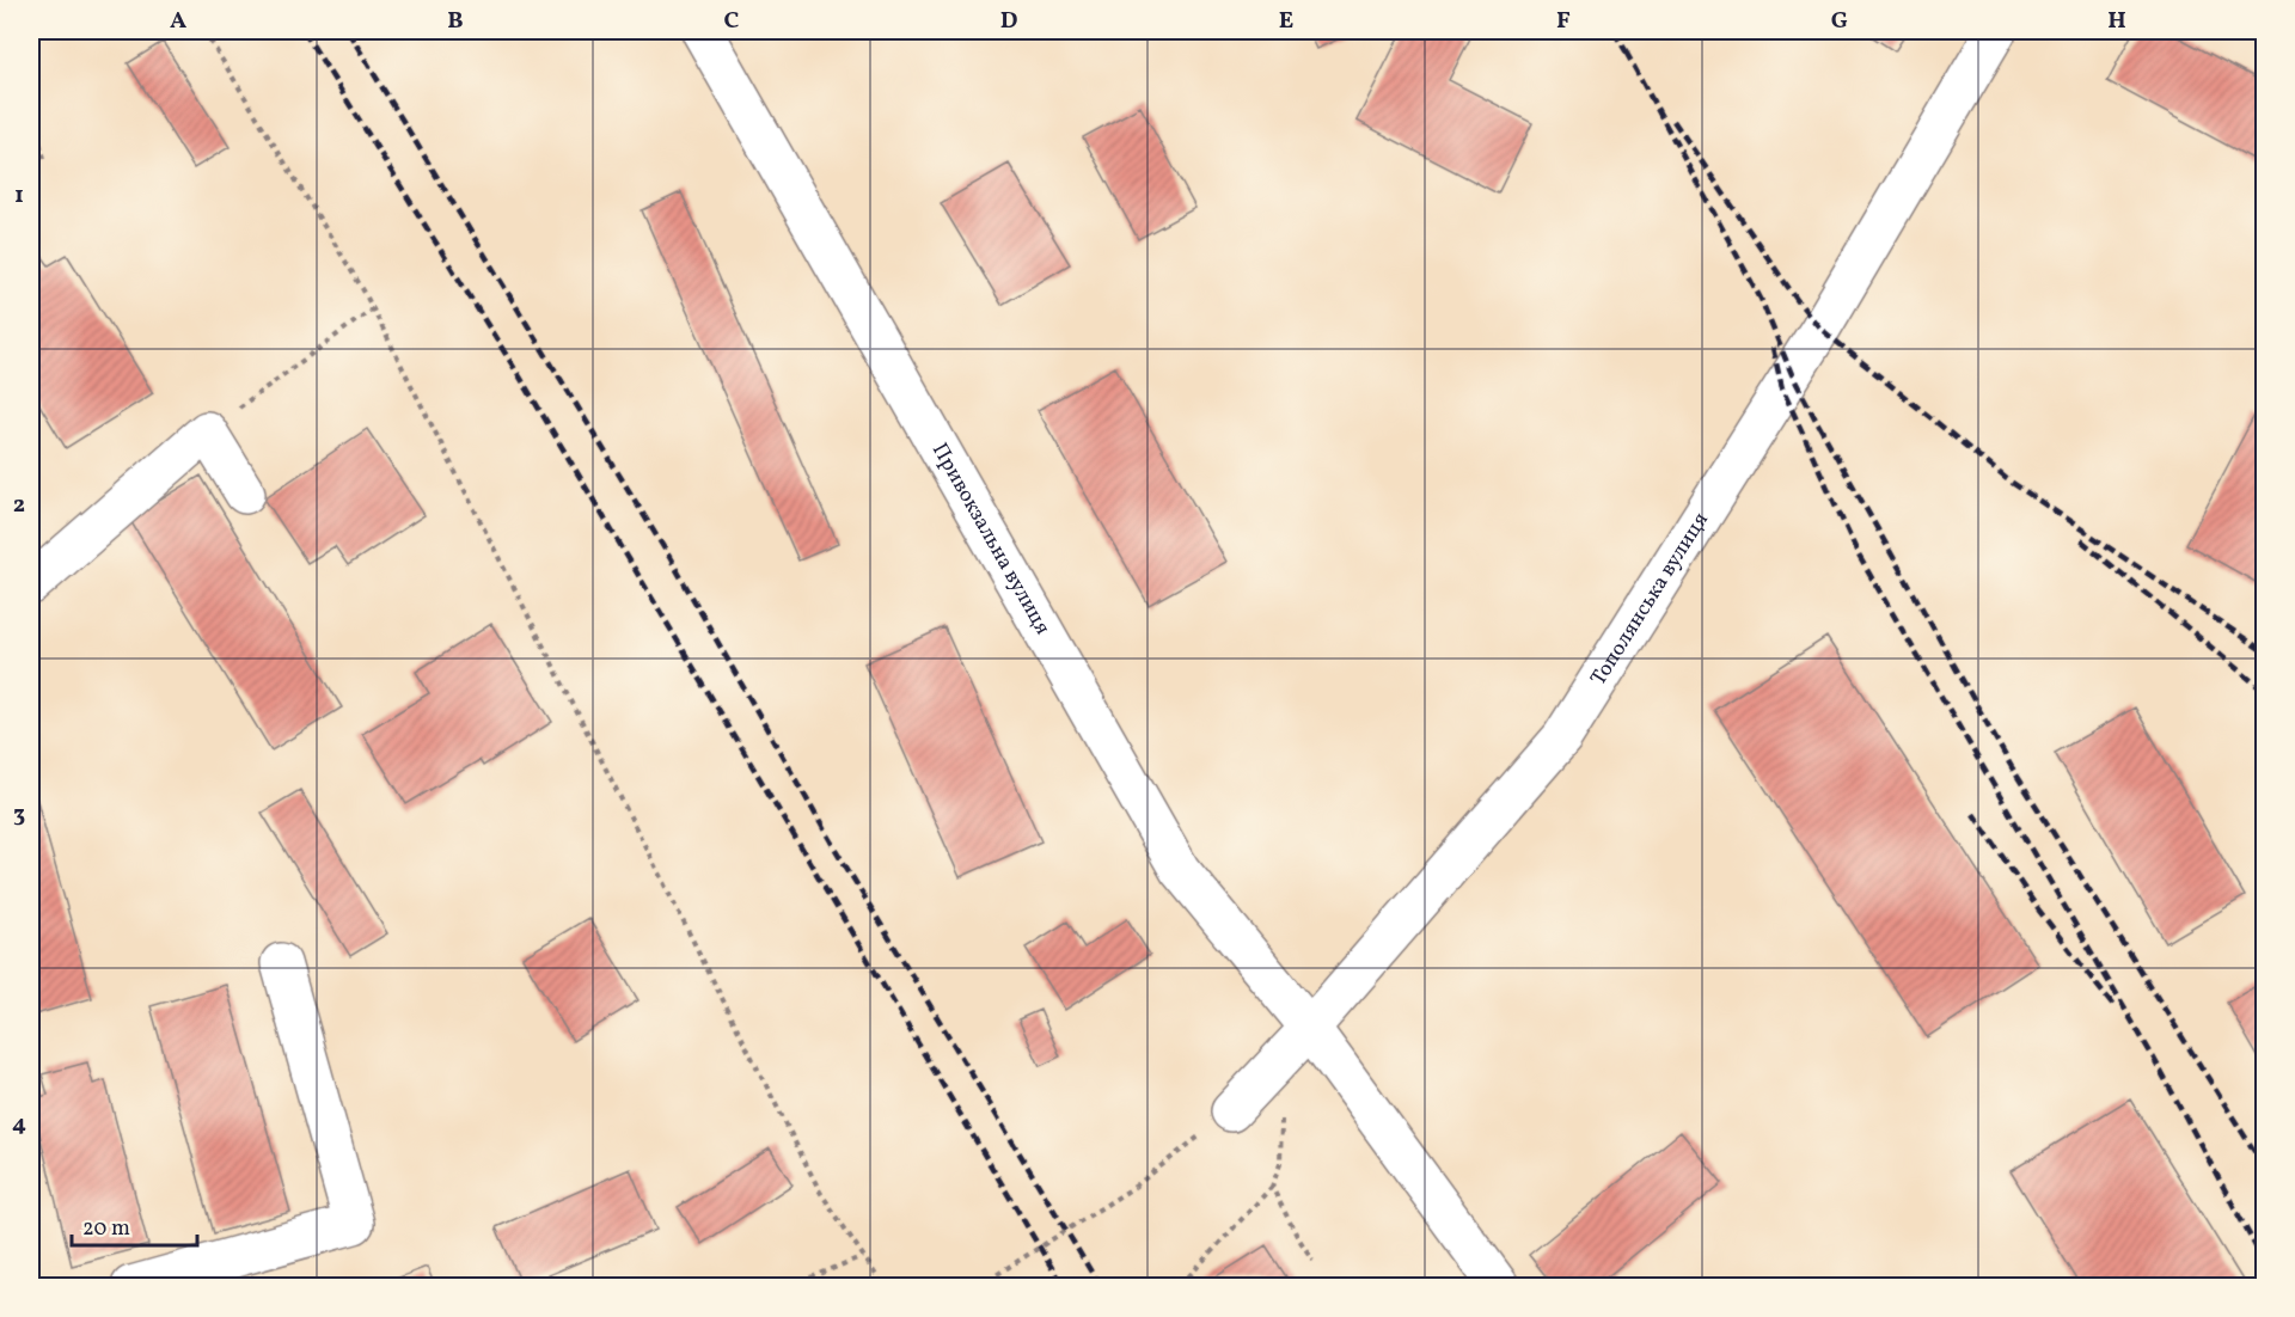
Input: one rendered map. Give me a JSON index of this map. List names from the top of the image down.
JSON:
{
  "streets": {
    "street": ["Привокзальна вулиця", "Тополянська вулиця"]
  },
  "crossings": [
    ["Привокзальна вулиця", "Тополянська вулиця"]
  ],
  "scale_bar": "20 m",
  "grid": {
    "columns": [
      "A",
      "B",
      "C",
      "D",
      "E",
      "F",
      "G",
      "H"
    ],
    "rows": [
      "1",
      "2",
      "3",
      "4"
    ]
  }
}
